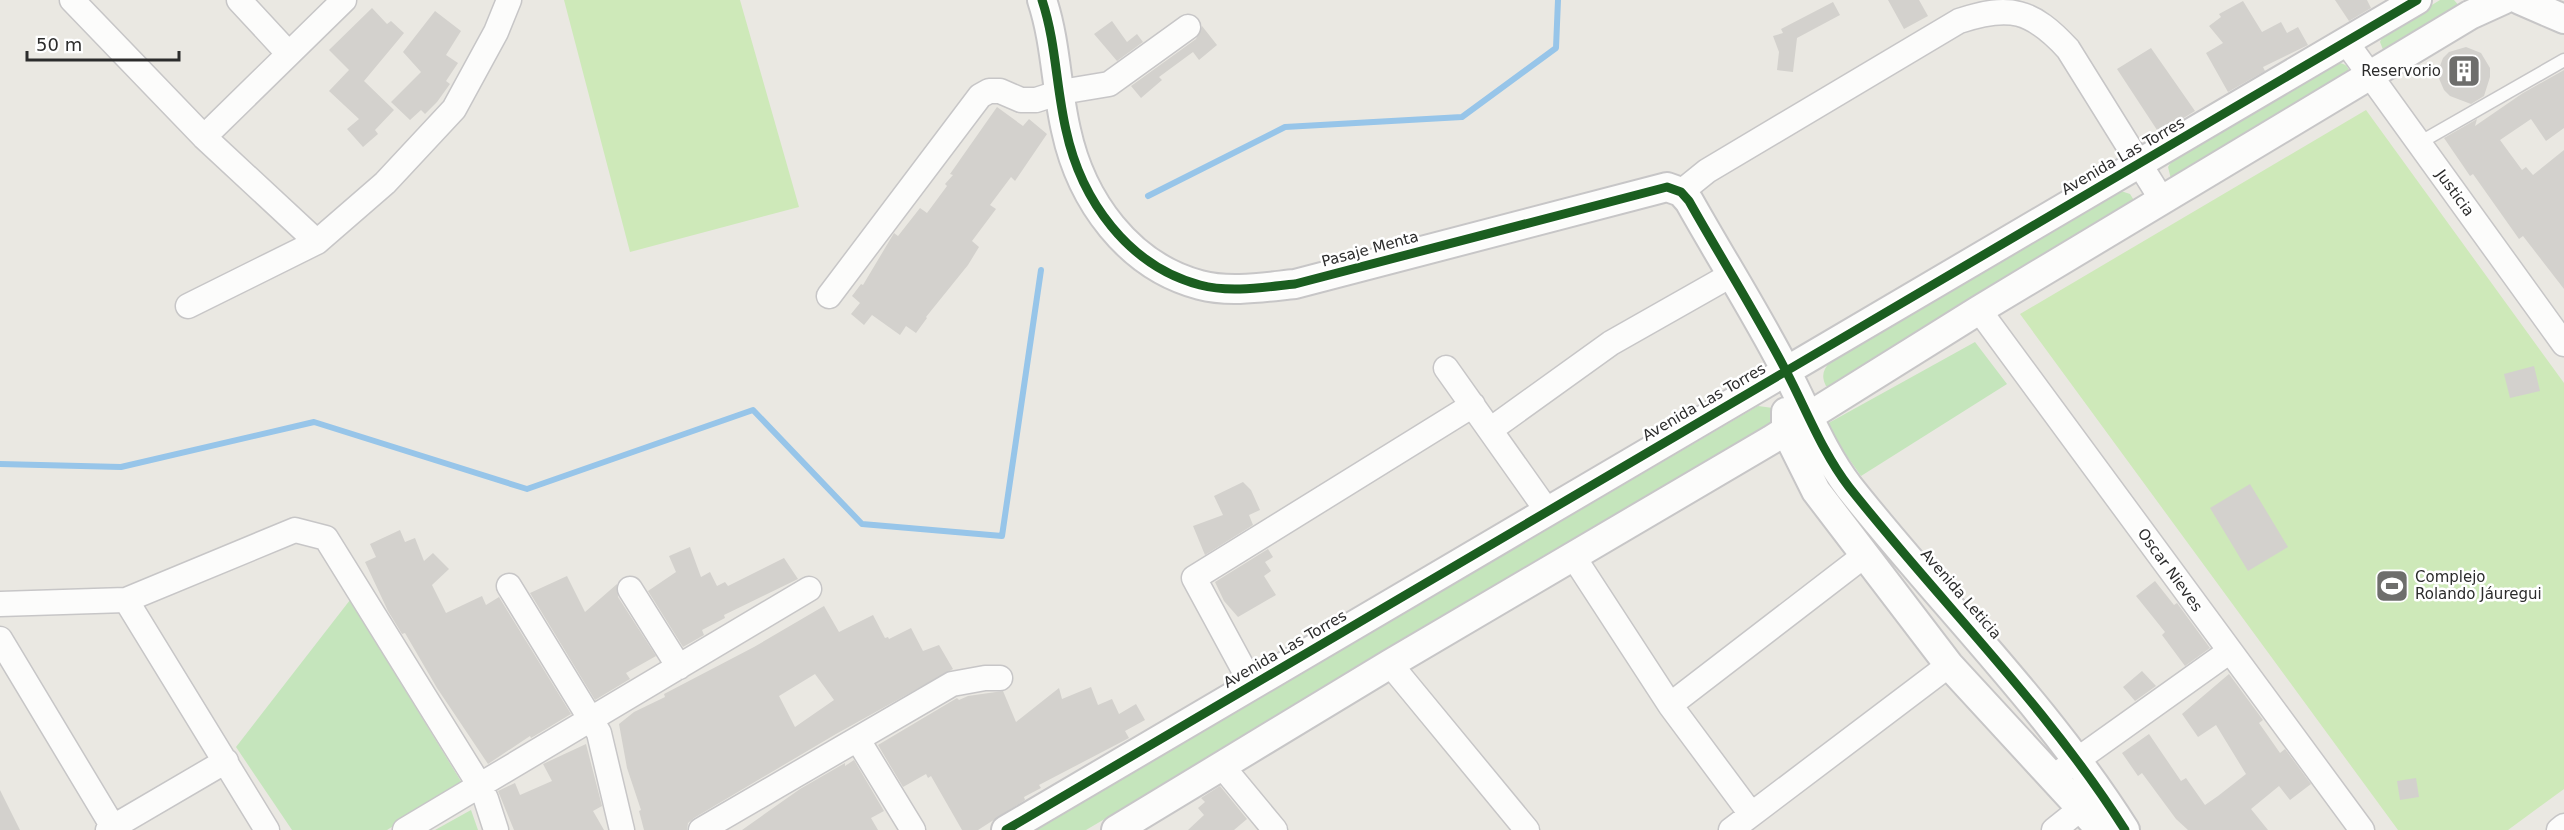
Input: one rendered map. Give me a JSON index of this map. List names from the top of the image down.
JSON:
{
  "streets": {
    "street": [
      "Avenida Las Torres",
      "Justicia",
      "Pasaje Menta",
      "Oscar Nieves",
      "Avenida Leticia"
    ]
  },
  "crossings": [
    ["Avenida Las Torres", "Justicia"],
    ["Avenida Las Torres", "Avenida Leticia"]
  ],
  "places": {
    "building": ["Reservorio"],
    "sports": ["Complejo Rolando Jáuregui"]
  },
  "scale_bar": "50 m"
}
